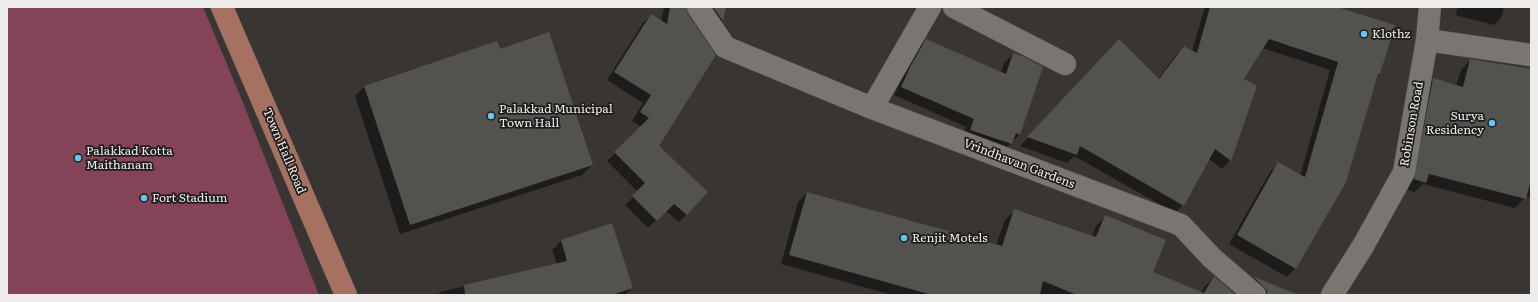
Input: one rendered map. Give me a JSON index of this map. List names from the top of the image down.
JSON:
{
  "streets": {
    "main road": ["Town Hall Road"],
    "street": ["Robinson Road", "Vrindhavan Gardens"]
  },
  "places": [
    "Klothz",
    "Palakkad Municipal Town Hall",
    "Surya Residency",
    "Palakkad Kotta Maithanam",
    "Fort Stadium",
    "Renjit Motels"
  ]
}
